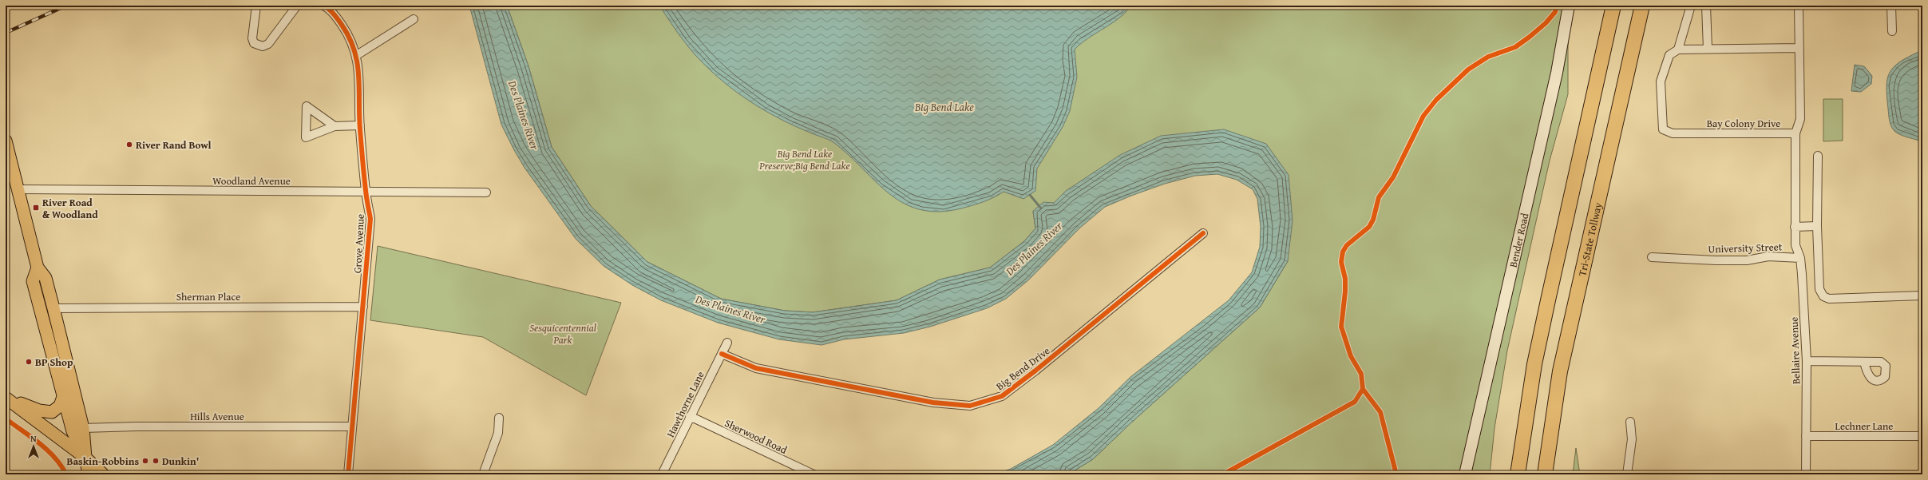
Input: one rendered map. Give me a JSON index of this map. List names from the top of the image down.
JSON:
{
  "streets": {
    "highway": ["Tri-State Tollway"],
    "street": [
      "Bay Colony Drive",
      "Woodland Avenue",
      "Bender Road",
      "Grove Avenue",
      "University Street",
      "Sherman Place",
      "Bellaire Avenue",
      "Big Bend Drive",
      "Hawthorne Lane",
      "Hills Avenue",
      "Lechner Lane",
      "Sherwood Road"
    ]
  },
  "crossings": [
    ["Bay Colony Drive", "Bellaire Avenue"],
    ["Woodland Avenue", "Grove Avenue"],
    ["Grove Avenue", "Sherman Place"],
    ["Grove Avenue", "Hills Avenue"],
    ["University Street", "Bellaire Avenue"],
    ["Bellaire Avenue", "Lechner Lane"],
    ["Big Bend Drive", "Hawthorne Lane"],
    ["Hawthorne Lane", "Sherwood Road"]
  ],
  "water": ["Big Bend Lake", "Des Plaines River"],
  "parks": ["Big Bend Lake Preserve;Big Bend Lake", "Sesquicentennial Park"],
  "places": {
    "other": [
      "River Rand Bowl",
      "BP Shop",
      "Baskin-Robbins",
      "Dunkin'"
    ],
    "transit": ["River Road & Woodland"]
  },
  "north": "top"
}
